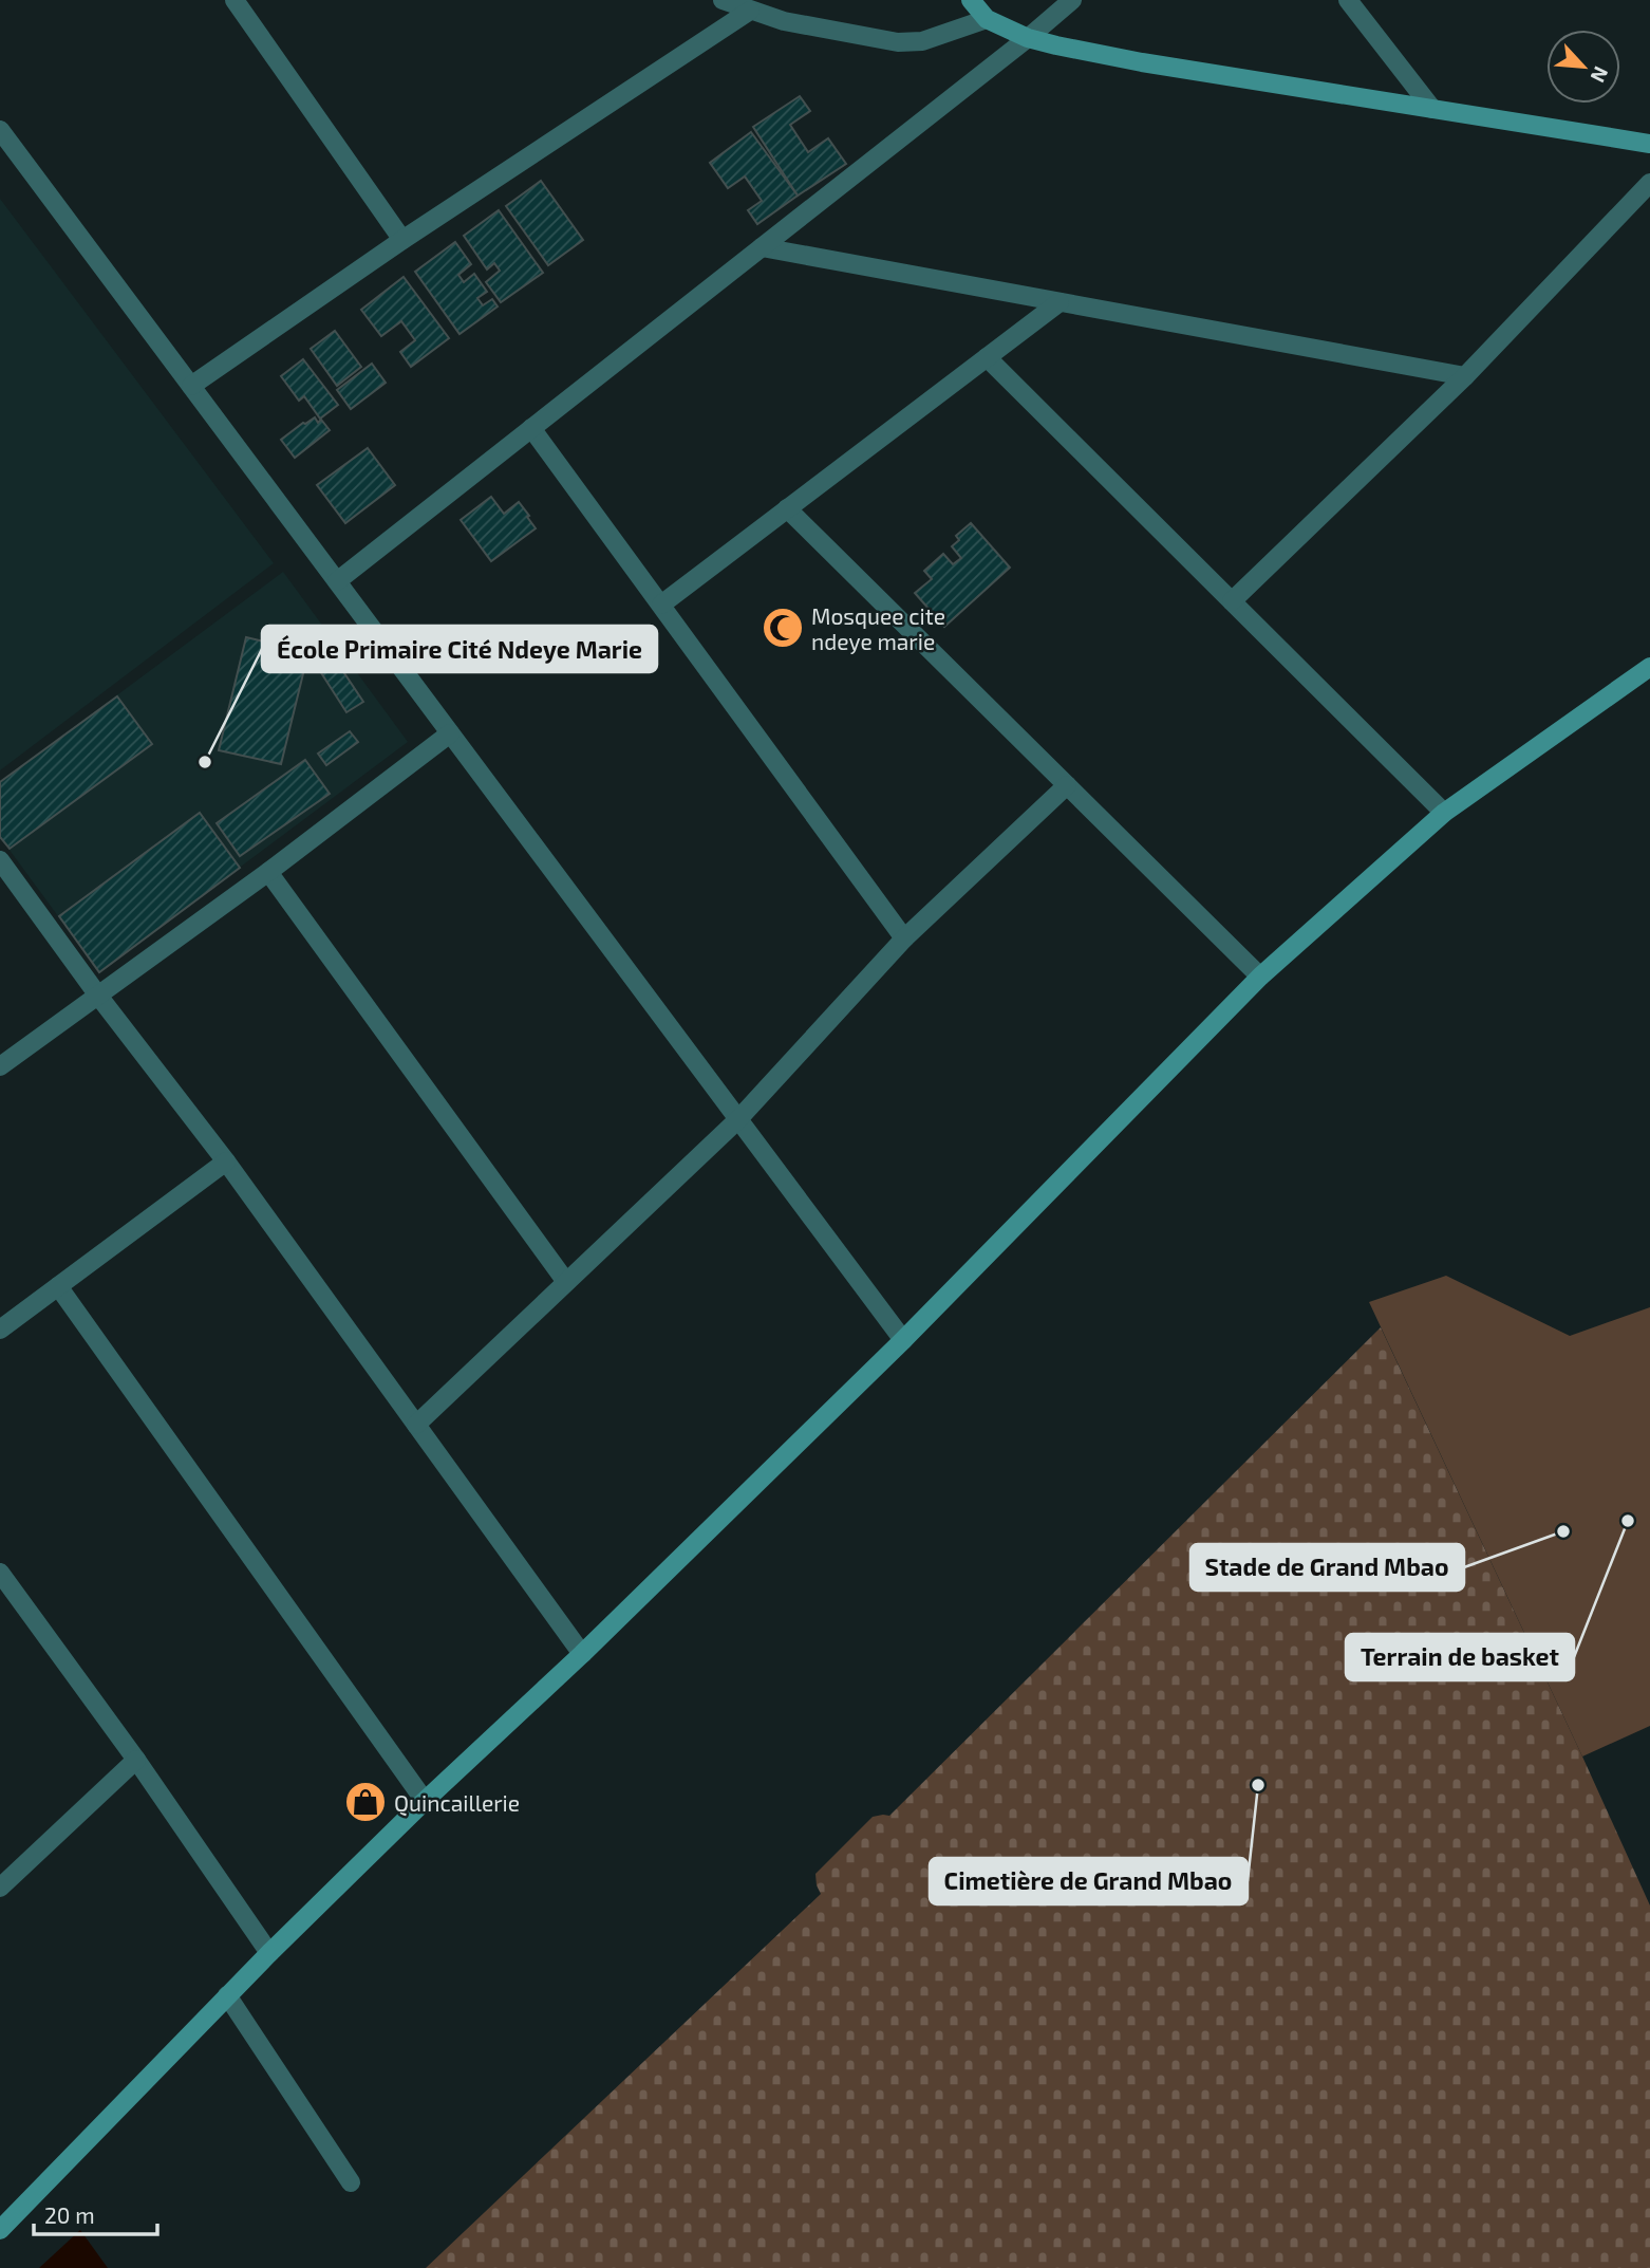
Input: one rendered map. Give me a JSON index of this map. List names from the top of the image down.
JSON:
{
  "places": {
    "mosque": ["Mosquee cite ndeye marie"],
    "other": [
      "École Primaire Cité Ndeye Marie",
      "Terrain de basket",
      "Stade de Grand Mbao",
      "Cimetière de Grand Mbao"
    ],
    "shop": ["Quincaillerie"]
  },
  "scale_bar": "20 m",
  "north": "bottom right"
}
